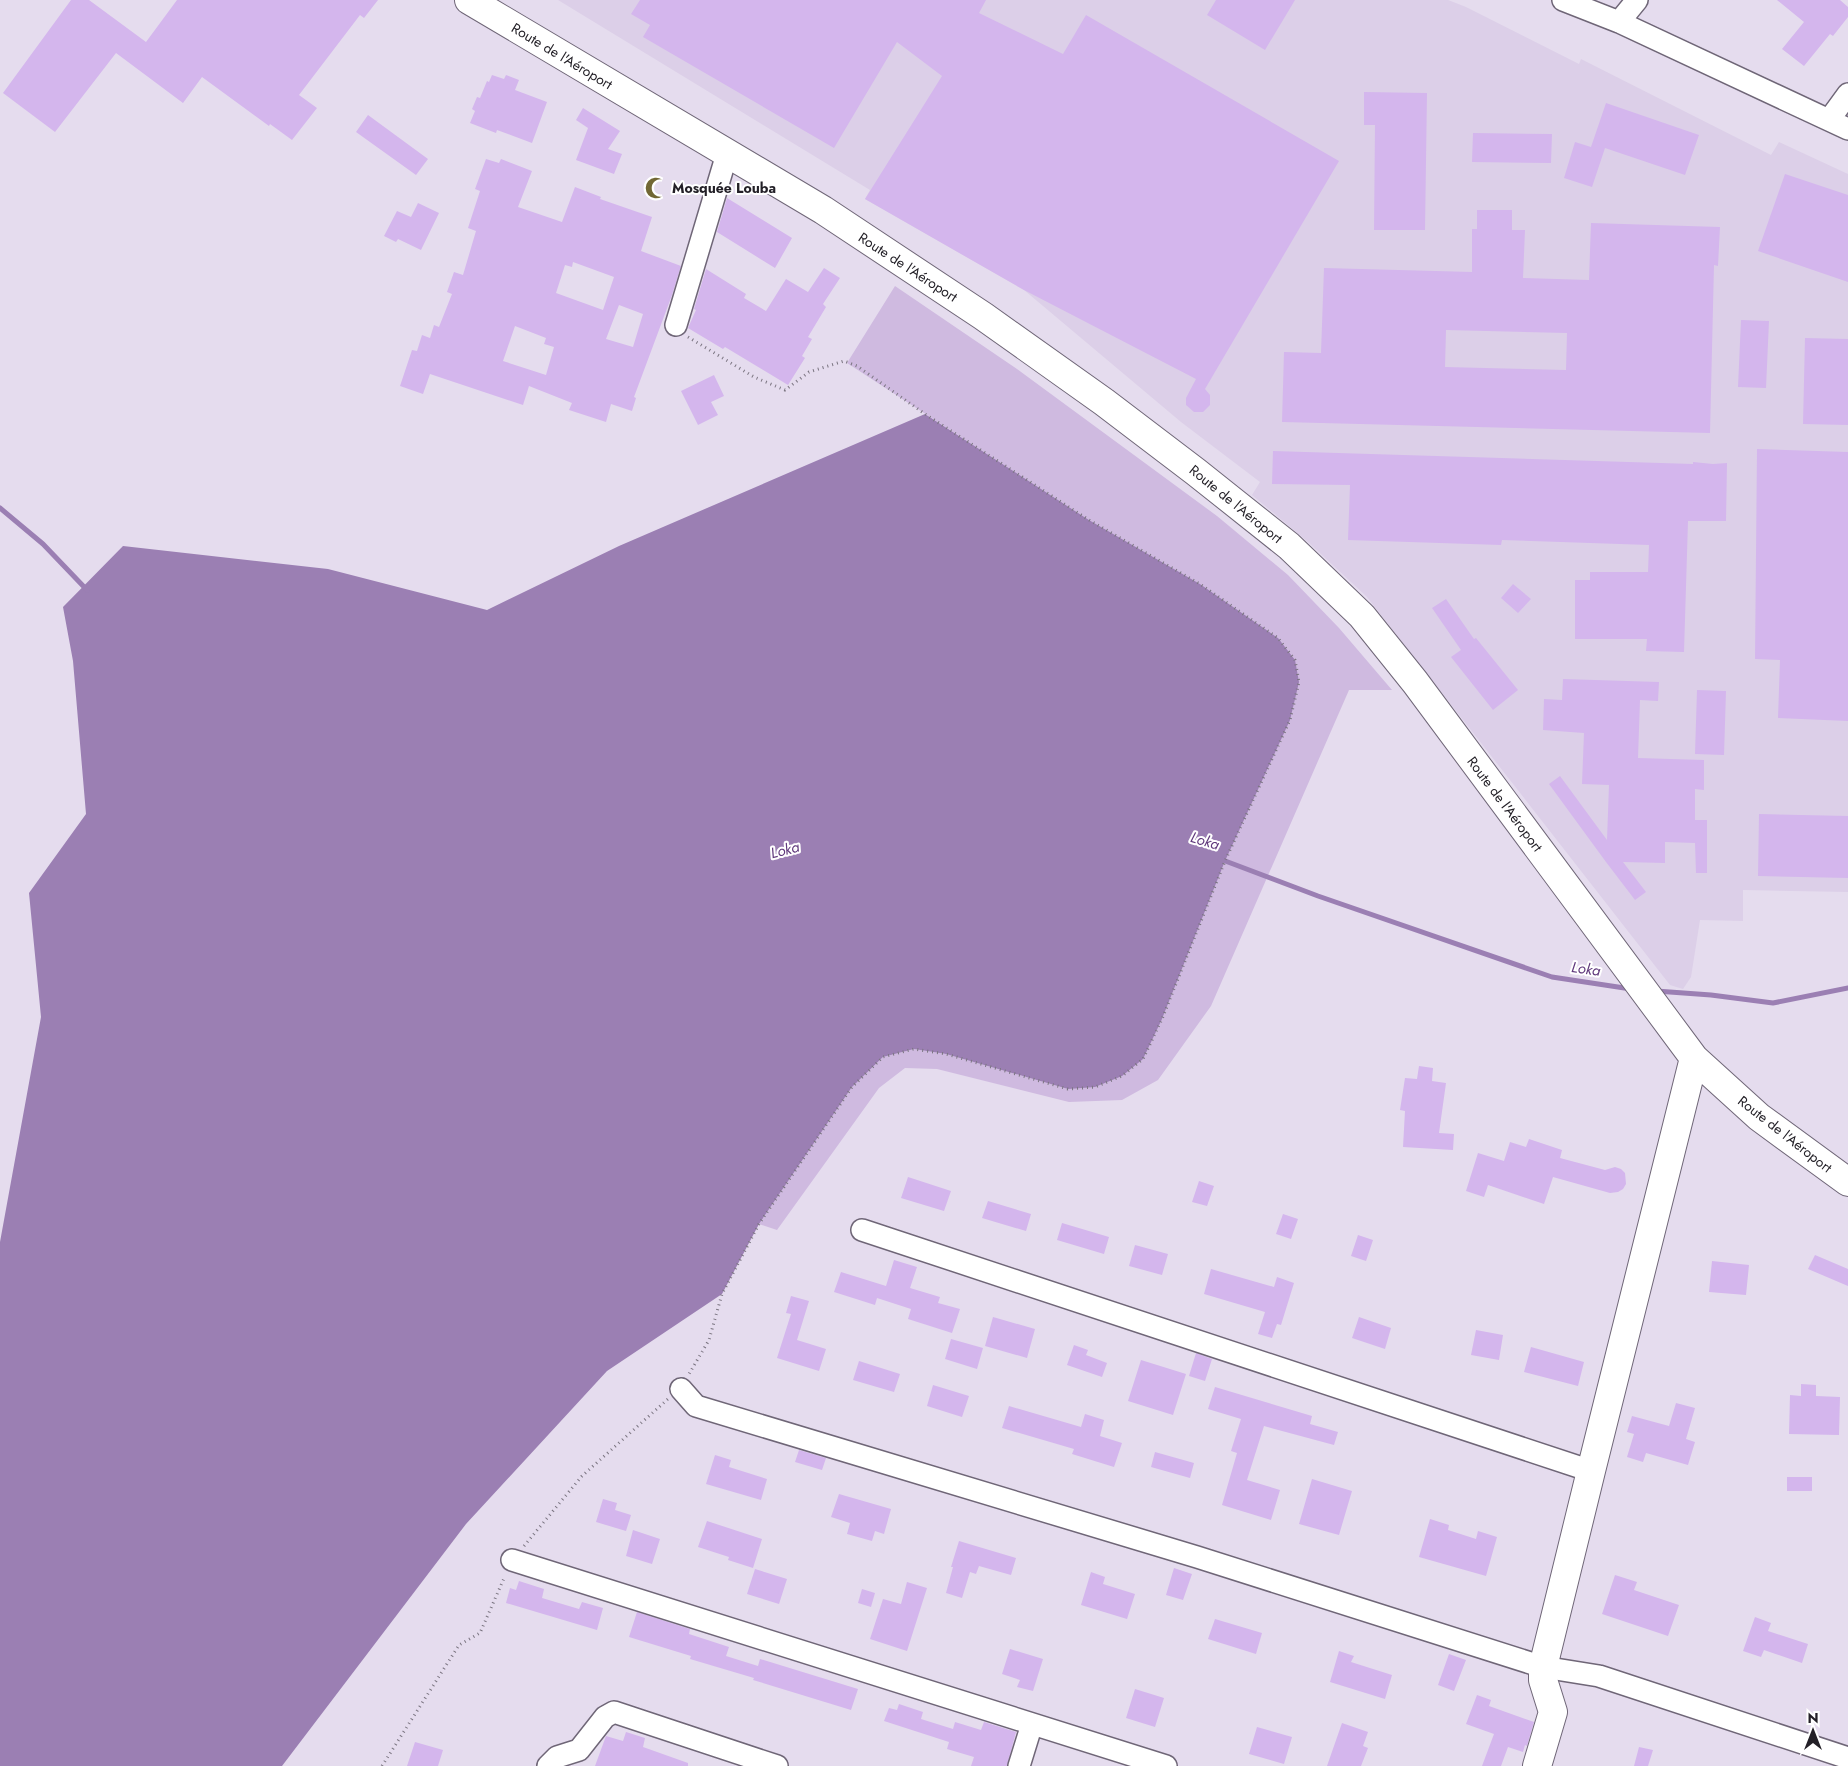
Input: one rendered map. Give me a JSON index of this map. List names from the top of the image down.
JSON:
{
  "streets": {
    "main road": ["Route de l'Aéroport"]
  },
  "water": ["Loka"],
  "places": {
    "mosque": ["Mosquée Louba"]
  },
  "north": "top"
}
